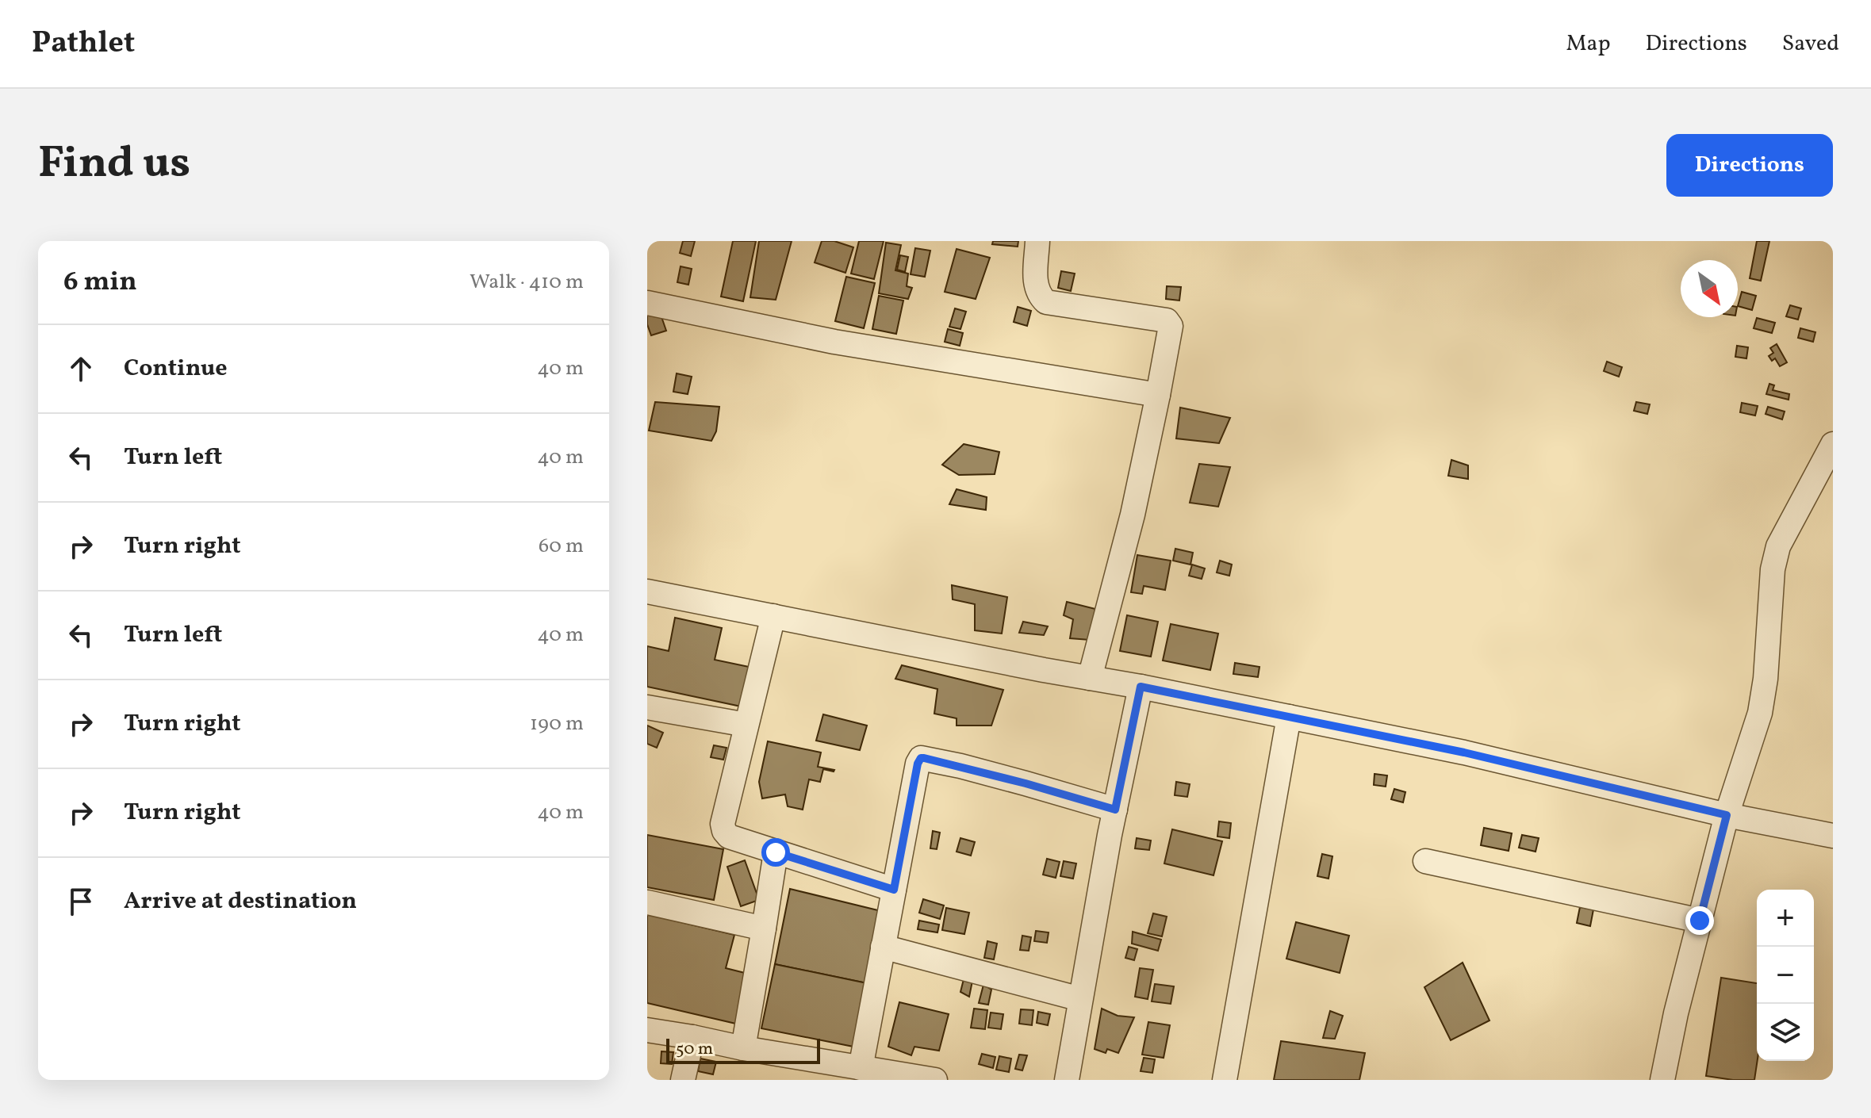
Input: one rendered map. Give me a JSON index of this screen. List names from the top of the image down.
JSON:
{
  "scale_bar": "50 m",
  "north": "bottom right",
  "page": {
    "header": "Pathlet",
    "nav": ["Map", "Directions", "Saved"],
    "title": "Find us",
    "buttons": "Directions",
    "heading": ["6 min", "Walk · 410 m"],
    "list": [
      ["Continue", "40 m"],
      ["Turn left", "40 m"],
      ["Turn right", "60 m"],
      ["Turn left", "40 m"],
      ["Turn right", "190 m"],
      ["Turn right", "40 m"],
      "Arrive at destination"
    ],
    "map_buttons": ["+", "−"],
    "scale": "50 m"
  }
}
